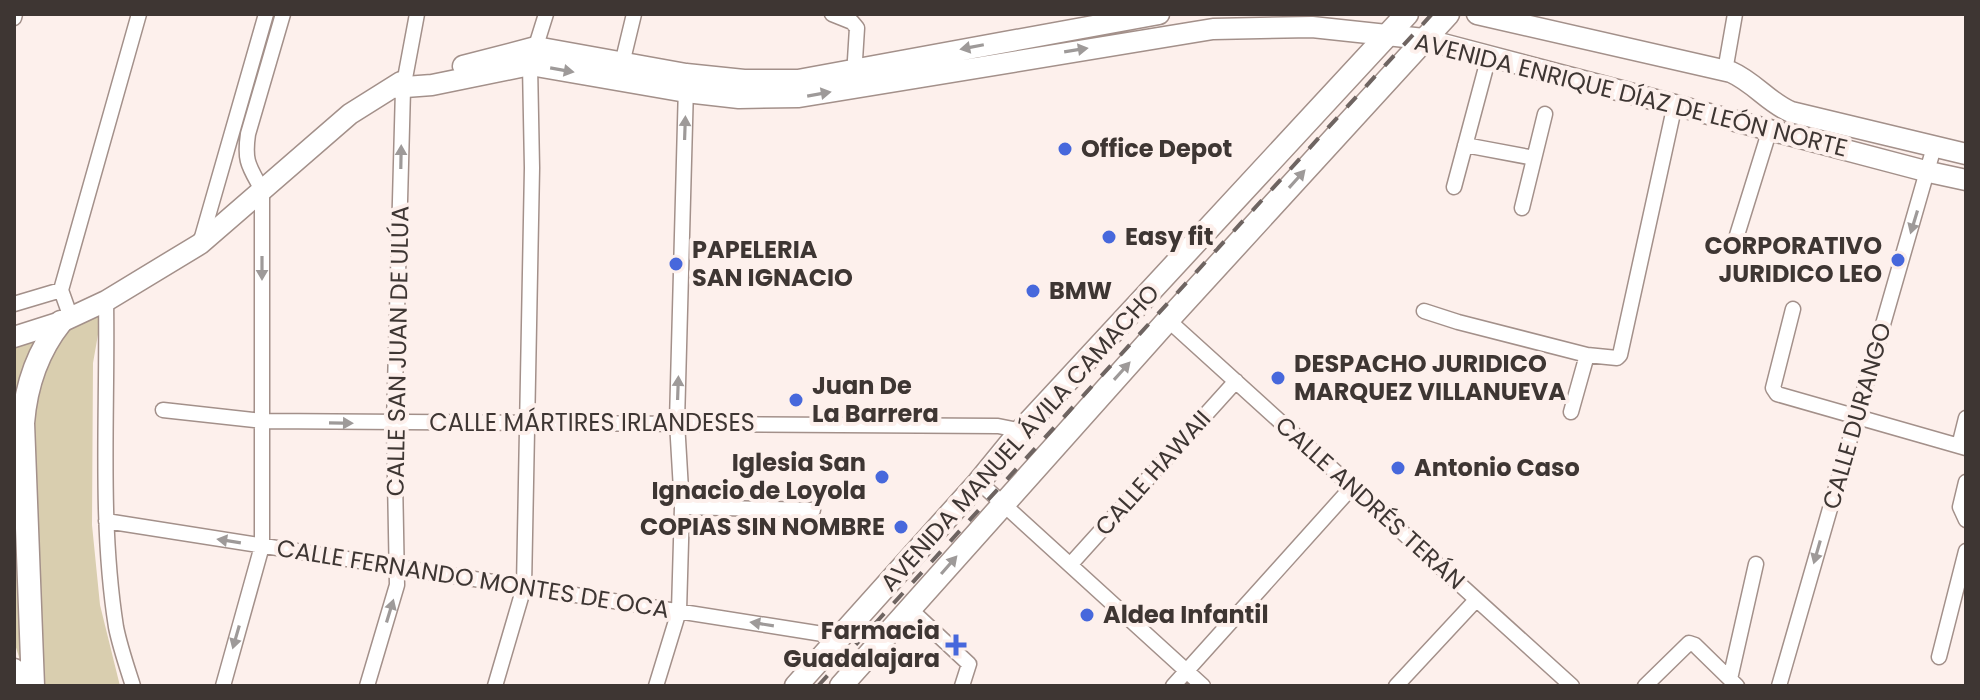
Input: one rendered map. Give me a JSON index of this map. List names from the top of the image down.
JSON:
{
  "streets": {
    "main road": ["AVENIDA ENRIQUE DÍAZ DE LEÓN NORTE", "AVENIDA MANUEL ÁVILA CAMACHO"],
    "street": [
      "CALLE SAN JUAN DE ULÚA",
      "CALLE DURANGO",
      "CALLE MÁRTIRES IRLANDESES",
      "CALLE HAWAII",
      "CALLE ANDRÉS TERÁN",
      "CALLE FERNANDO MONTES DE OCA"
    ]
  },
  "crossings": [
    ["AVENIDA ENRIQUE DÍAZ DE LEÓN NORTE", "CALLE SAN JUAN DE ULÚA"],
    ["AVENIDA ENRIQUE DÍAZ DE LEÓN NORTE", "CALLE DURANGO"],
    ["AVENIDA ENRIQUE DÍAZ DE LEÓN NORTE", "AVENIDA MANUEL ÁVILA CAMACHO"],
    ["CALLE SAN JUAN DE ULÚA", "CALLE MÁRTIRES IRLANDESES"],
    ["CALLE SAN JUAN DE ULÚA", "CALLE FERNANDO MONTES DE OCA"],
    ["CALLE MÁRTIRES IRLANDESES", "AVENIDA MANUEL ÁVILA CAMACHO"],
    ["AVENIDA MANUEL ÁVILA CAMACHO", "CALLE ANDRÉS TERÁN"],
    ["AVENIDA MANUEL ÁVILA CAMACHO", "CALLE FERNANDO MONTES DE OCA"],
    ["CALLE HAWAII", "CALLE ANDRÉS TERÁN"]
  ],
  "one_way": ["CALLE SAN JUAN DE ULÚA"],
  "places": {
    "other": [
      "Office Depot",
      "Easy fit",
      "CORPORATIVO JURIDICO LEO",
      "PAPELERIA SAN IGNACIO",
      "BMW",
      "DESPACHO JURIDICO MARQUEZ VILLANUEVA",
      "Juan De La Barrera",
      "Antonio Caso",
      "Iglesia San Ignacio de Loyola",
      "COPIAS SIN NOMBRE",
      "Aldea Infantil"
    ],
    "health": ["Farmacia Guadalajara"]
  }
}
